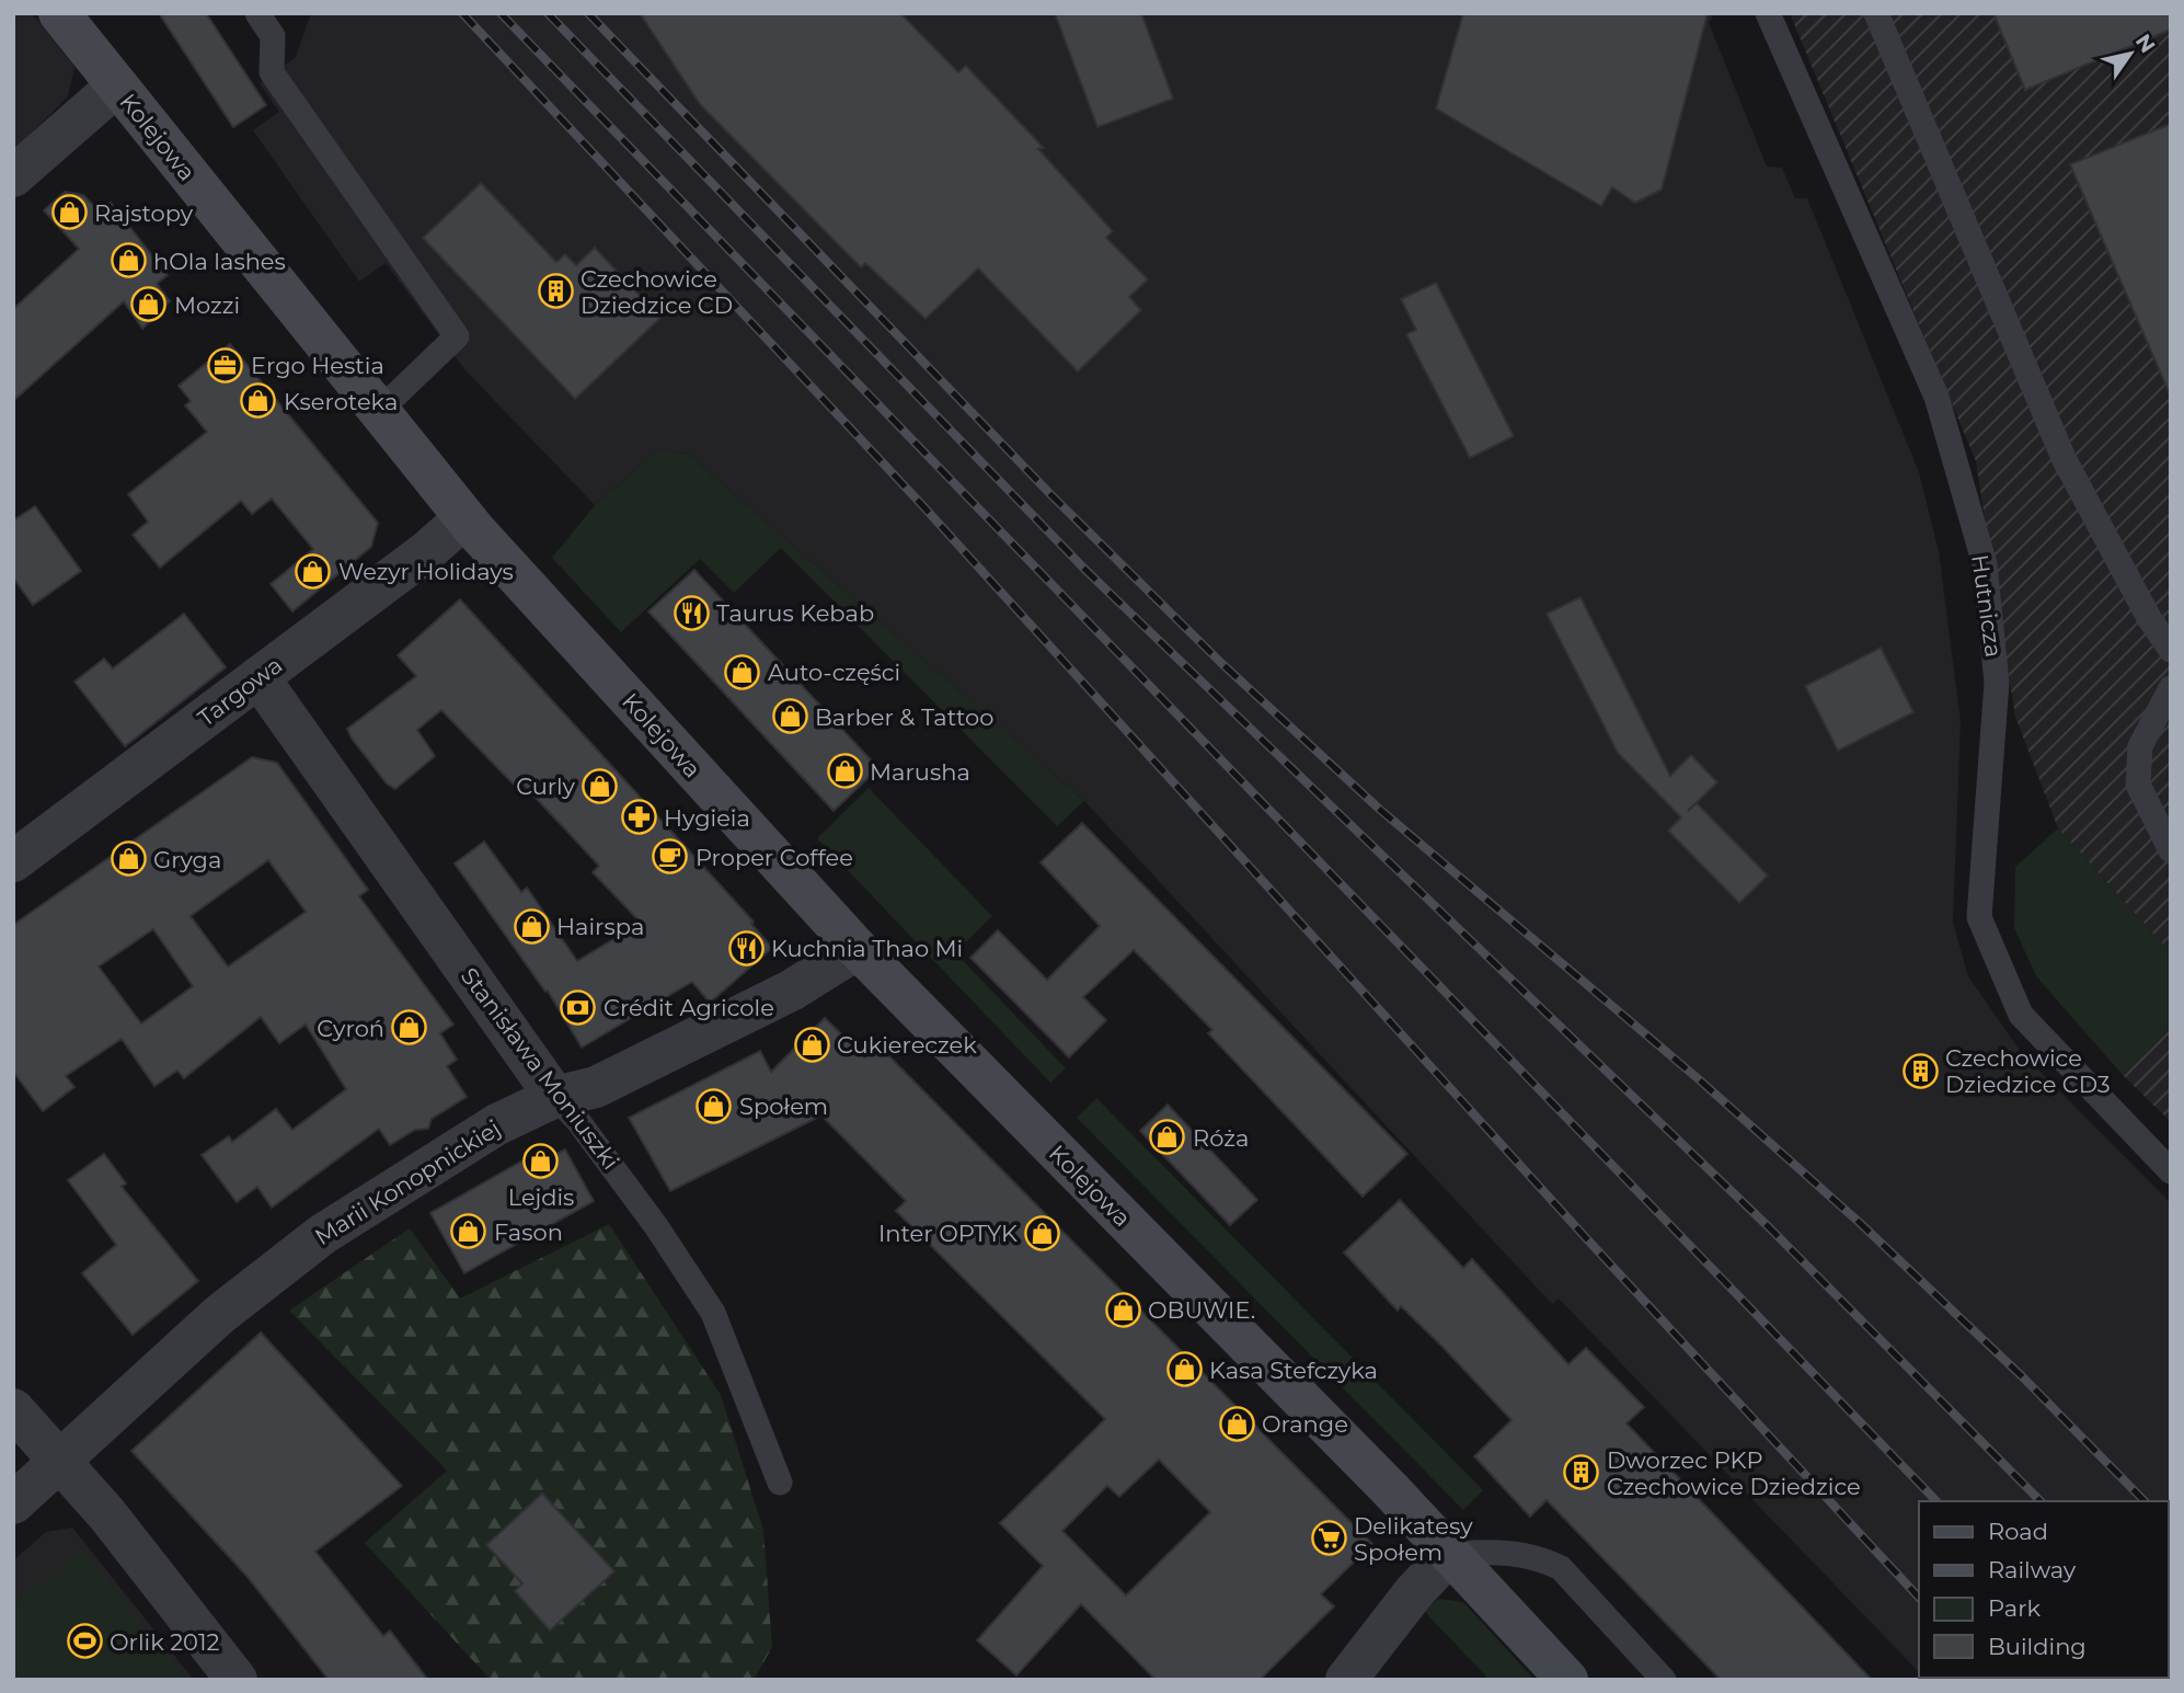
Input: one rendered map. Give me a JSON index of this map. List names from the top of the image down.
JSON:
{
  "streets": {
    "street": [
      "Kolejowa",
      "Targowa",
      "Stanisława Moniuszki",
      "Marii Konopnickiej"
    ],
    "lane": ["Hutnicza"]
  },
  "crossings": [
    ["Kolejowa", "Targowa"],
    ["Kolejowa", "Marii Konopnickiej"],
    ["Targowa", "Stanisława Moniuszki"],
    ["Stanisława Moniuszki", "Marii Konopnickiej"]
  ],
  "places": {
    "shop": [
      "Rajstopy",
      "hOla lashes",
      "Mozzi",
      "Kseroteka",
      "Wezyr Holidays",
      "Auto-części",
      "Barber & Tattoo",
      "Marusha",
      "Curly",
      "Gryga",
      "Hairspa",
      "Cyroń",
      "Cukiereczek",
      "Społem",
      "Róża",
      "Lejdis",
      "Fason",
      "Inter OPTYK",
      "OBUWIE.",
      "Kasa Stefczyka",
      "Orange"
    ],
    "building": ["Czechowice Dziedzice CD", "Czechowice Dziedzice CD3", "Dworzec PKP Czechowice Dziedzice"],
    "office": ["Ergo Hestia"],
    "restaurant": ["Taurus Kebab", "Kuchnia Thao Mi"],
    "pharmacy": ["Hygieia"],
    "cafe": ["Proper Coffee"],
    "bank": ["Crédit Agricole"],
    "supermarket": ["Delikatesy Społem"],
    "sports": ["Orlik 2012"]
  },
  "legend": [
    "Road",
    "Railway",
    "Park",
    "Building"
  ],
  "north": "top right"
}
